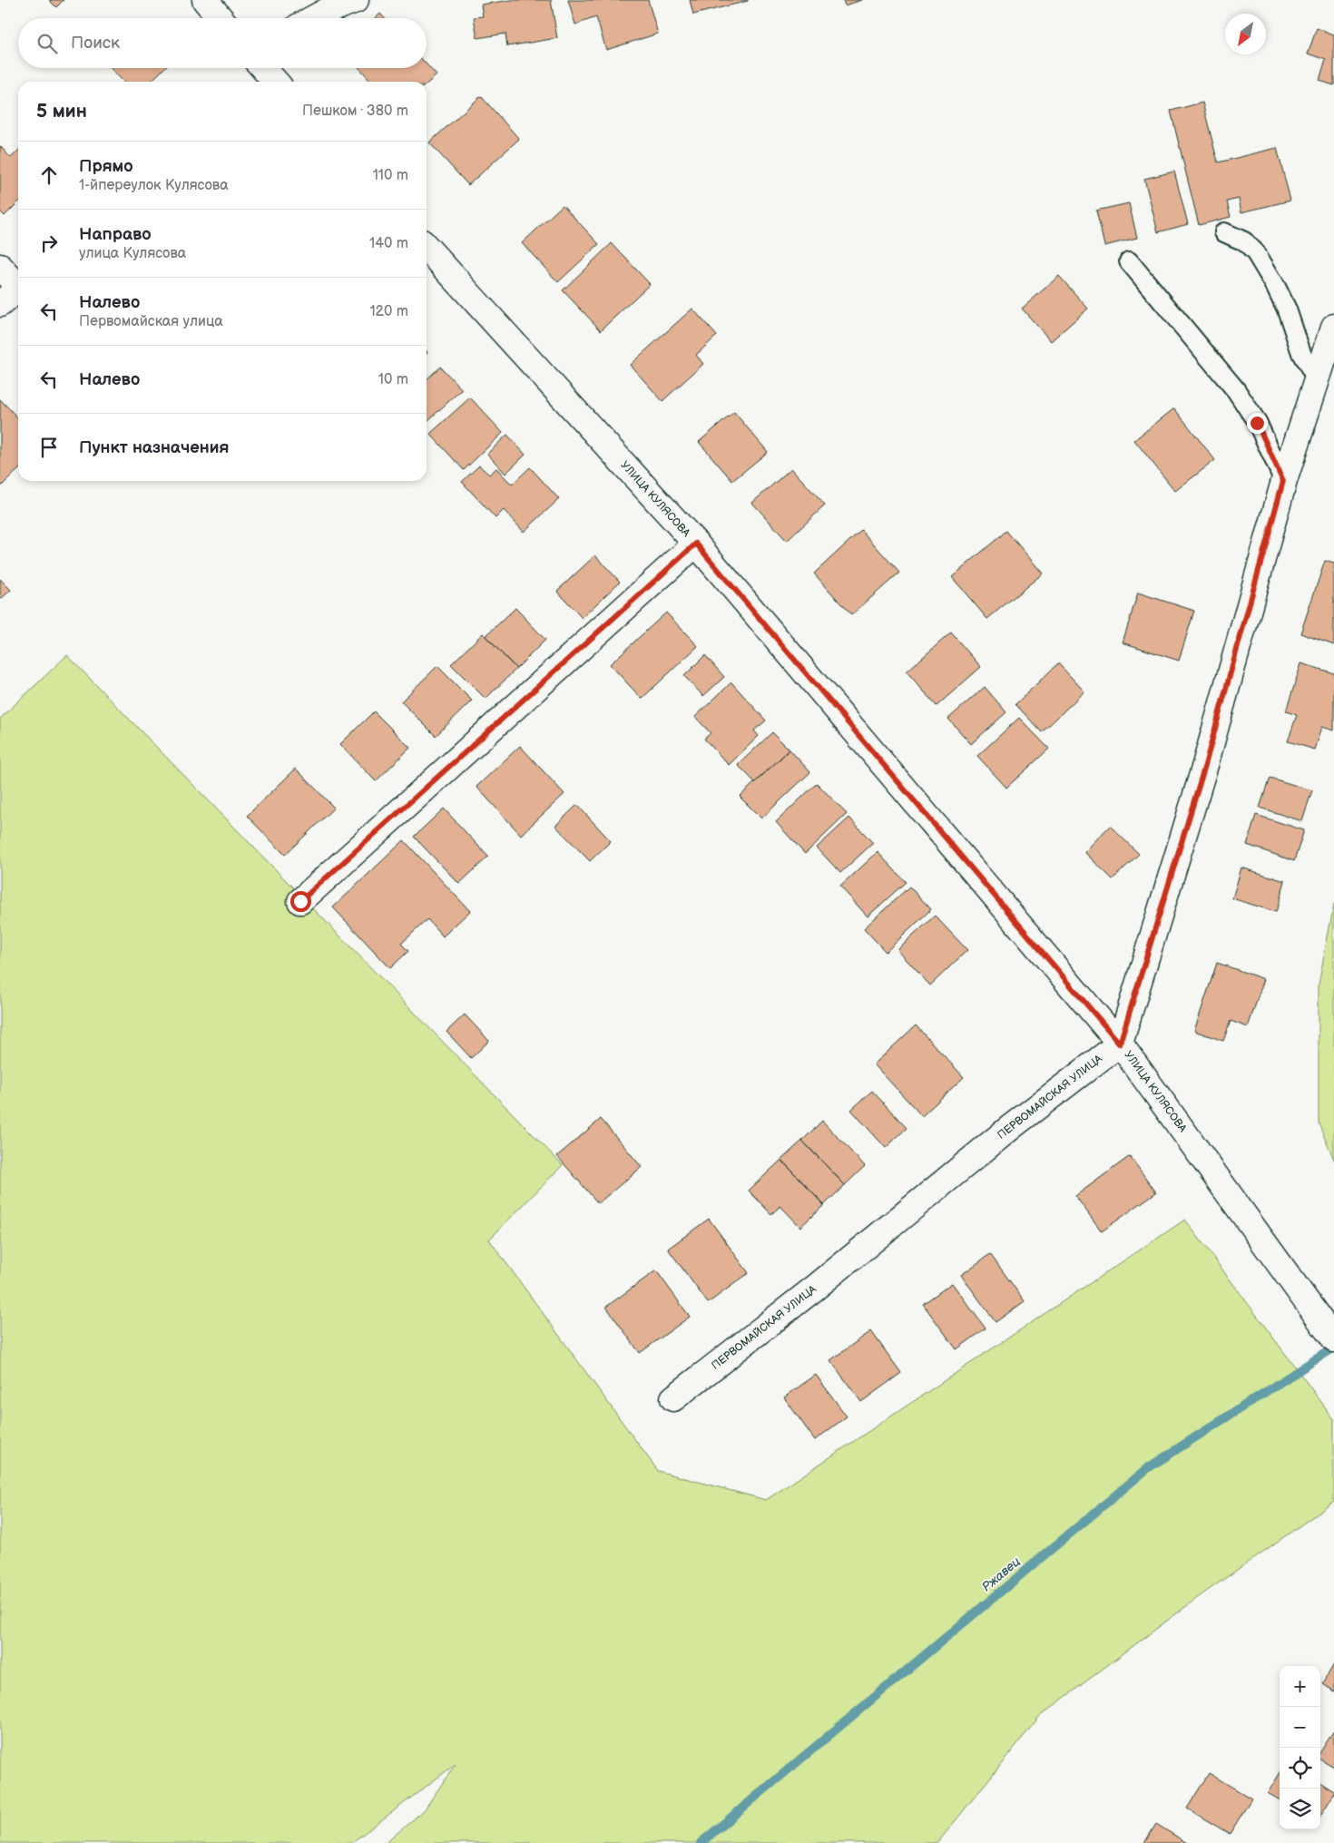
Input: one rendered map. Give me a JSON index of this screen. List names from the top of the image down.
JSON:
{
  "streets": {
    "street": ["УЛИЦА КУЛЯСОВА", "ПЕРВОМАЙСКАЯ УЛИЦА"]
  },
  "crossings": [
    ["УЛИЦА КУЛЯСОВА", "ПЕРВОМАЙСКАЯ УЛИЦА"]
  ],
  "water": ["Ржавец"],
  "north": "bottom left",
  "page": {
    "search": "Поиск",
    "heading": ["5 мин", "Пешком · 380 m"],
    "list": [
      ["Прямо", "1-йпереулок Кулясова", "110 m"],
      ["Направо", "улица Кулясова", "140 m"],
      ["Налево", "Первомайская улица", "120 m"],
      ["Налево", "10 m"],
      "Пункт назначения"
    ],
    "map_buttons": ["+", "−"]
  }
}
